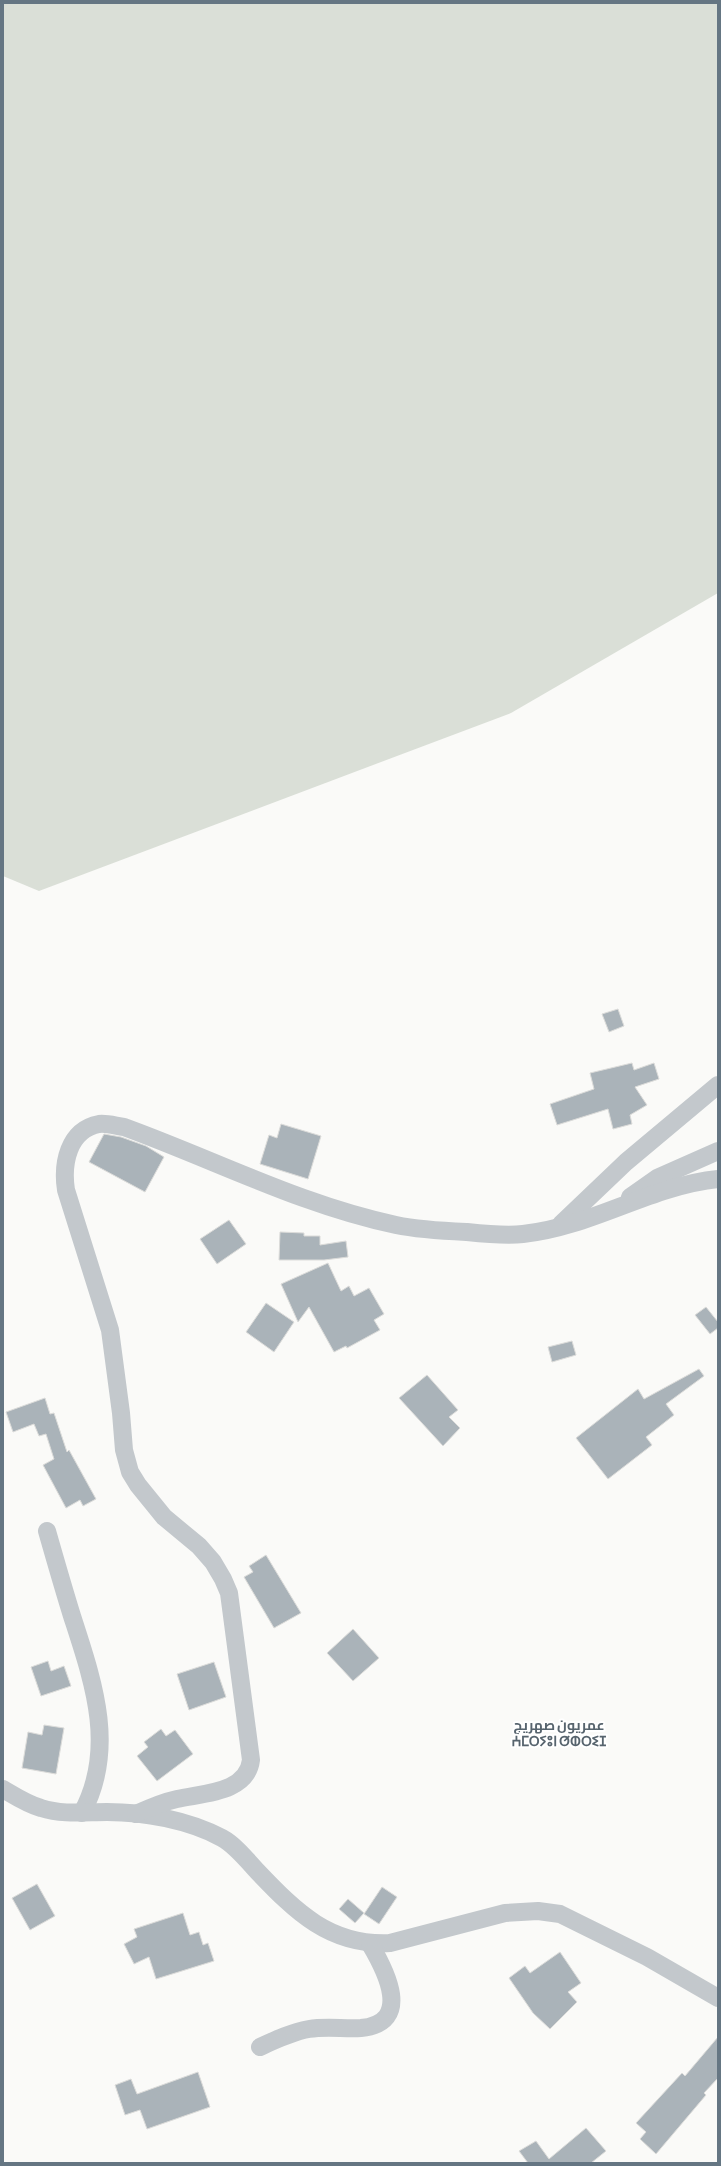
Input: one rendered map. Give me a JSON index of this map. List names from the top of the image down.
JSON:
{
  "districts": ["عمريون صهريج ⵄⵎⵔⵢⵓⵏ ⵚⵀⵔⵉⵊ"]
}
